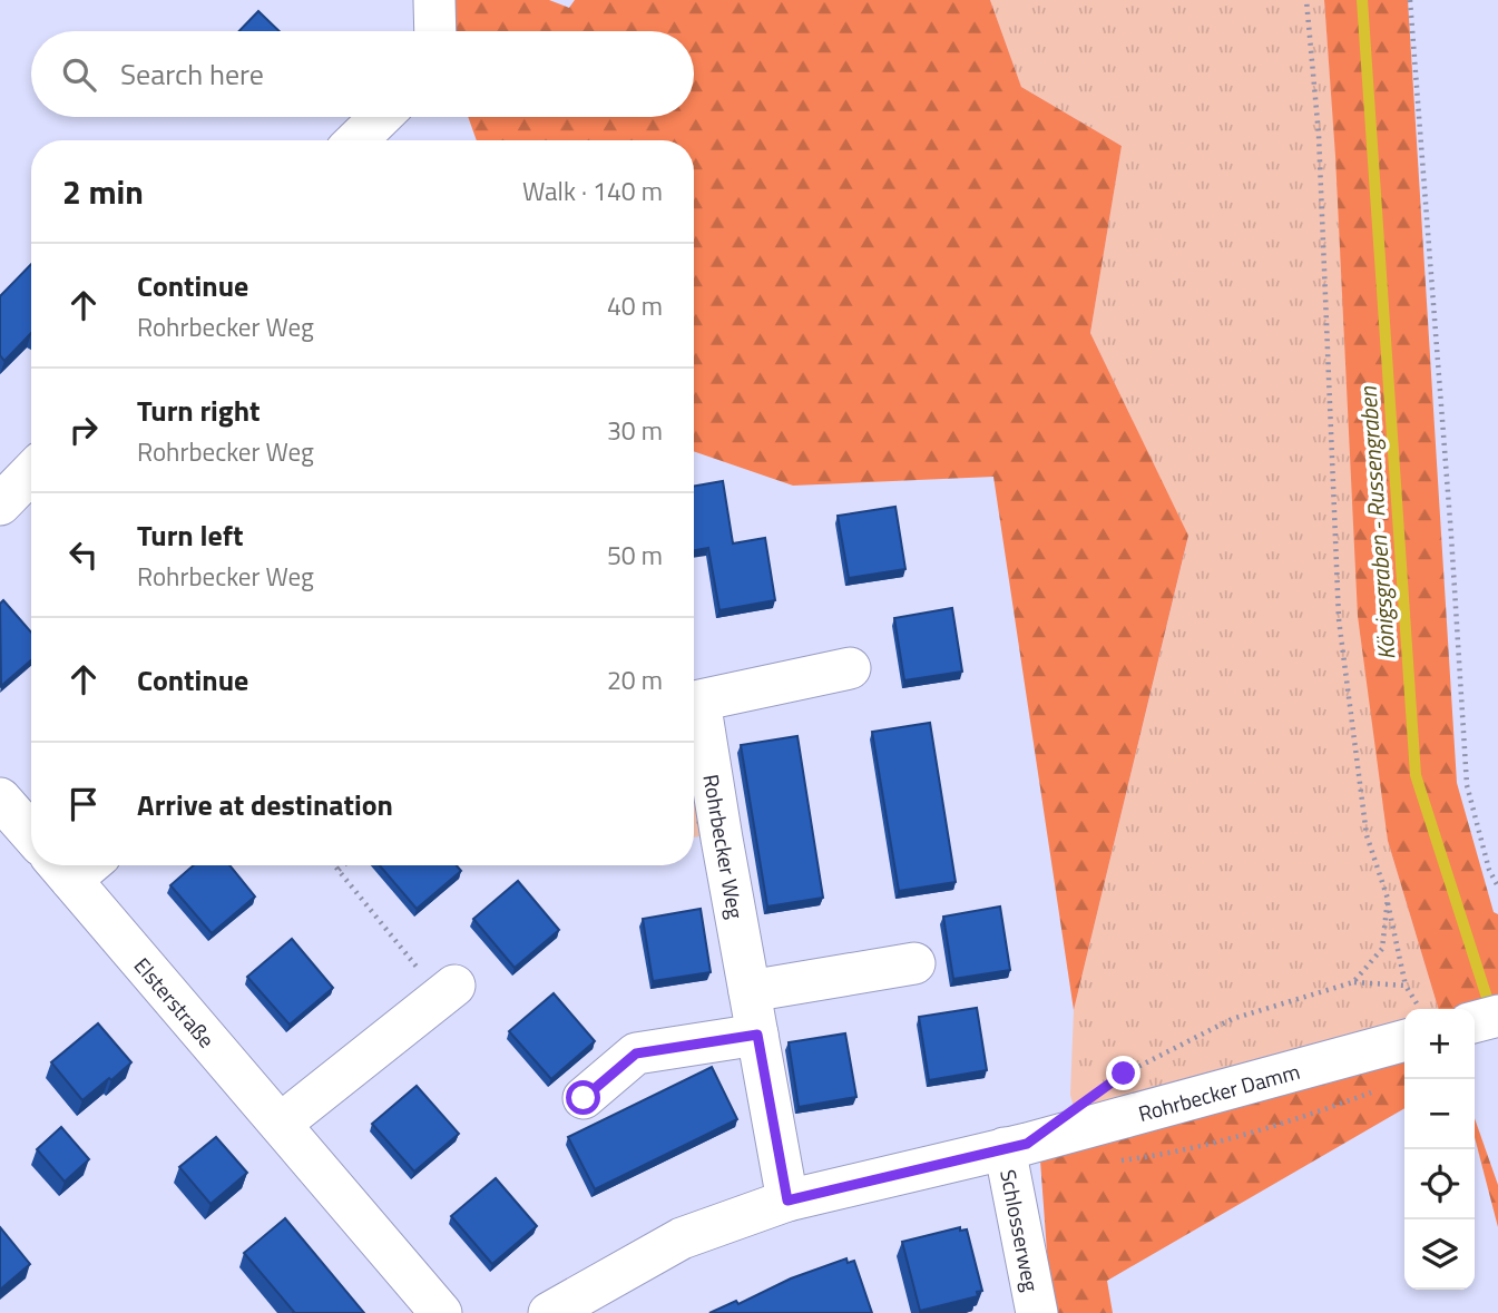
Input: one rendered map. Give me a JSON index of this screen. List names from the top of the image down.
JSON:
{
  "streets": {
    "street": [
      "Rohrbecker Weg",
      "Elsterstraße",
      "Rohrbecker Damm",
      "Schlosserweg"
    ]
  },
  "crossings": [
    ["Rohrbecker Damm", "Schlosserweg"]
  ],
  "water": ["Königsgraben - Russengraben"],
  "page": {
    "search": "Search here",
    "heading": ["2 min", "Walk · 140 m"],
    "list": [
      ["Continue", "Rohrbecker Weg", "40 m"],
      ["Turn right", "Rohrbecker Weg", "30 m"],
      ["Turn left", "Rohrbecker Weg", "50 m"],
      ["Continue", "20 m"],
      "Arrive at destination"
    ],
    "map_buttons": ["+", "−"]
  }
}
